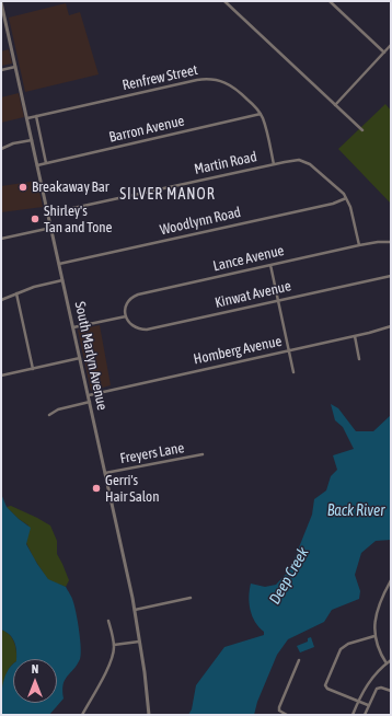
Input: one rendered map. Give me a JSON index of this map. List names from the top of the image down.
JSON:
{
  "streets": {
    "street": [
      "Renfrew Street",
      "Barron Avenue",
      "Martin Road",
      "Woodlynn Road",
      "Lance Avenue",
      "Kinwat Avenue",
      "Homberg Avenue",
      "South Marlyn Avenue",
      "Freyers Lane"
    ]
  },
  "crossings": [
    ["Renfrew Street", "Barron Avenue"],
    ["Renfrew Street", "Martin Road"],
    ["Renfrew Street", "South Marlyn Avenue"],
    ["Barron Avenue", "South Marlyn Avenue"],
    ["Martin Road", "Woodlynn Road"],
    ["Martin Road", "Lance Avenue"],
    ["Martin Road", "South Marlyn Avenue"],
    ["Woodlynn Road", "South Marlyn Avenue"],
    ["Lance Avenue", "Kinwat Avenue"],
    ["Homberg Avenue", "South Marlyn Avenue"],
    ["South Marlyn Avenue", "Freyers Lane"]
  ],
  "districts": ["SILVER MANOR"],
  "water": ["Back River", "Deep Creek"],
  "places": ["Breakaway Bar", "Shirley's Tan and Tone", "Gerri's Hair Salon"],
  "north": "top"
}
